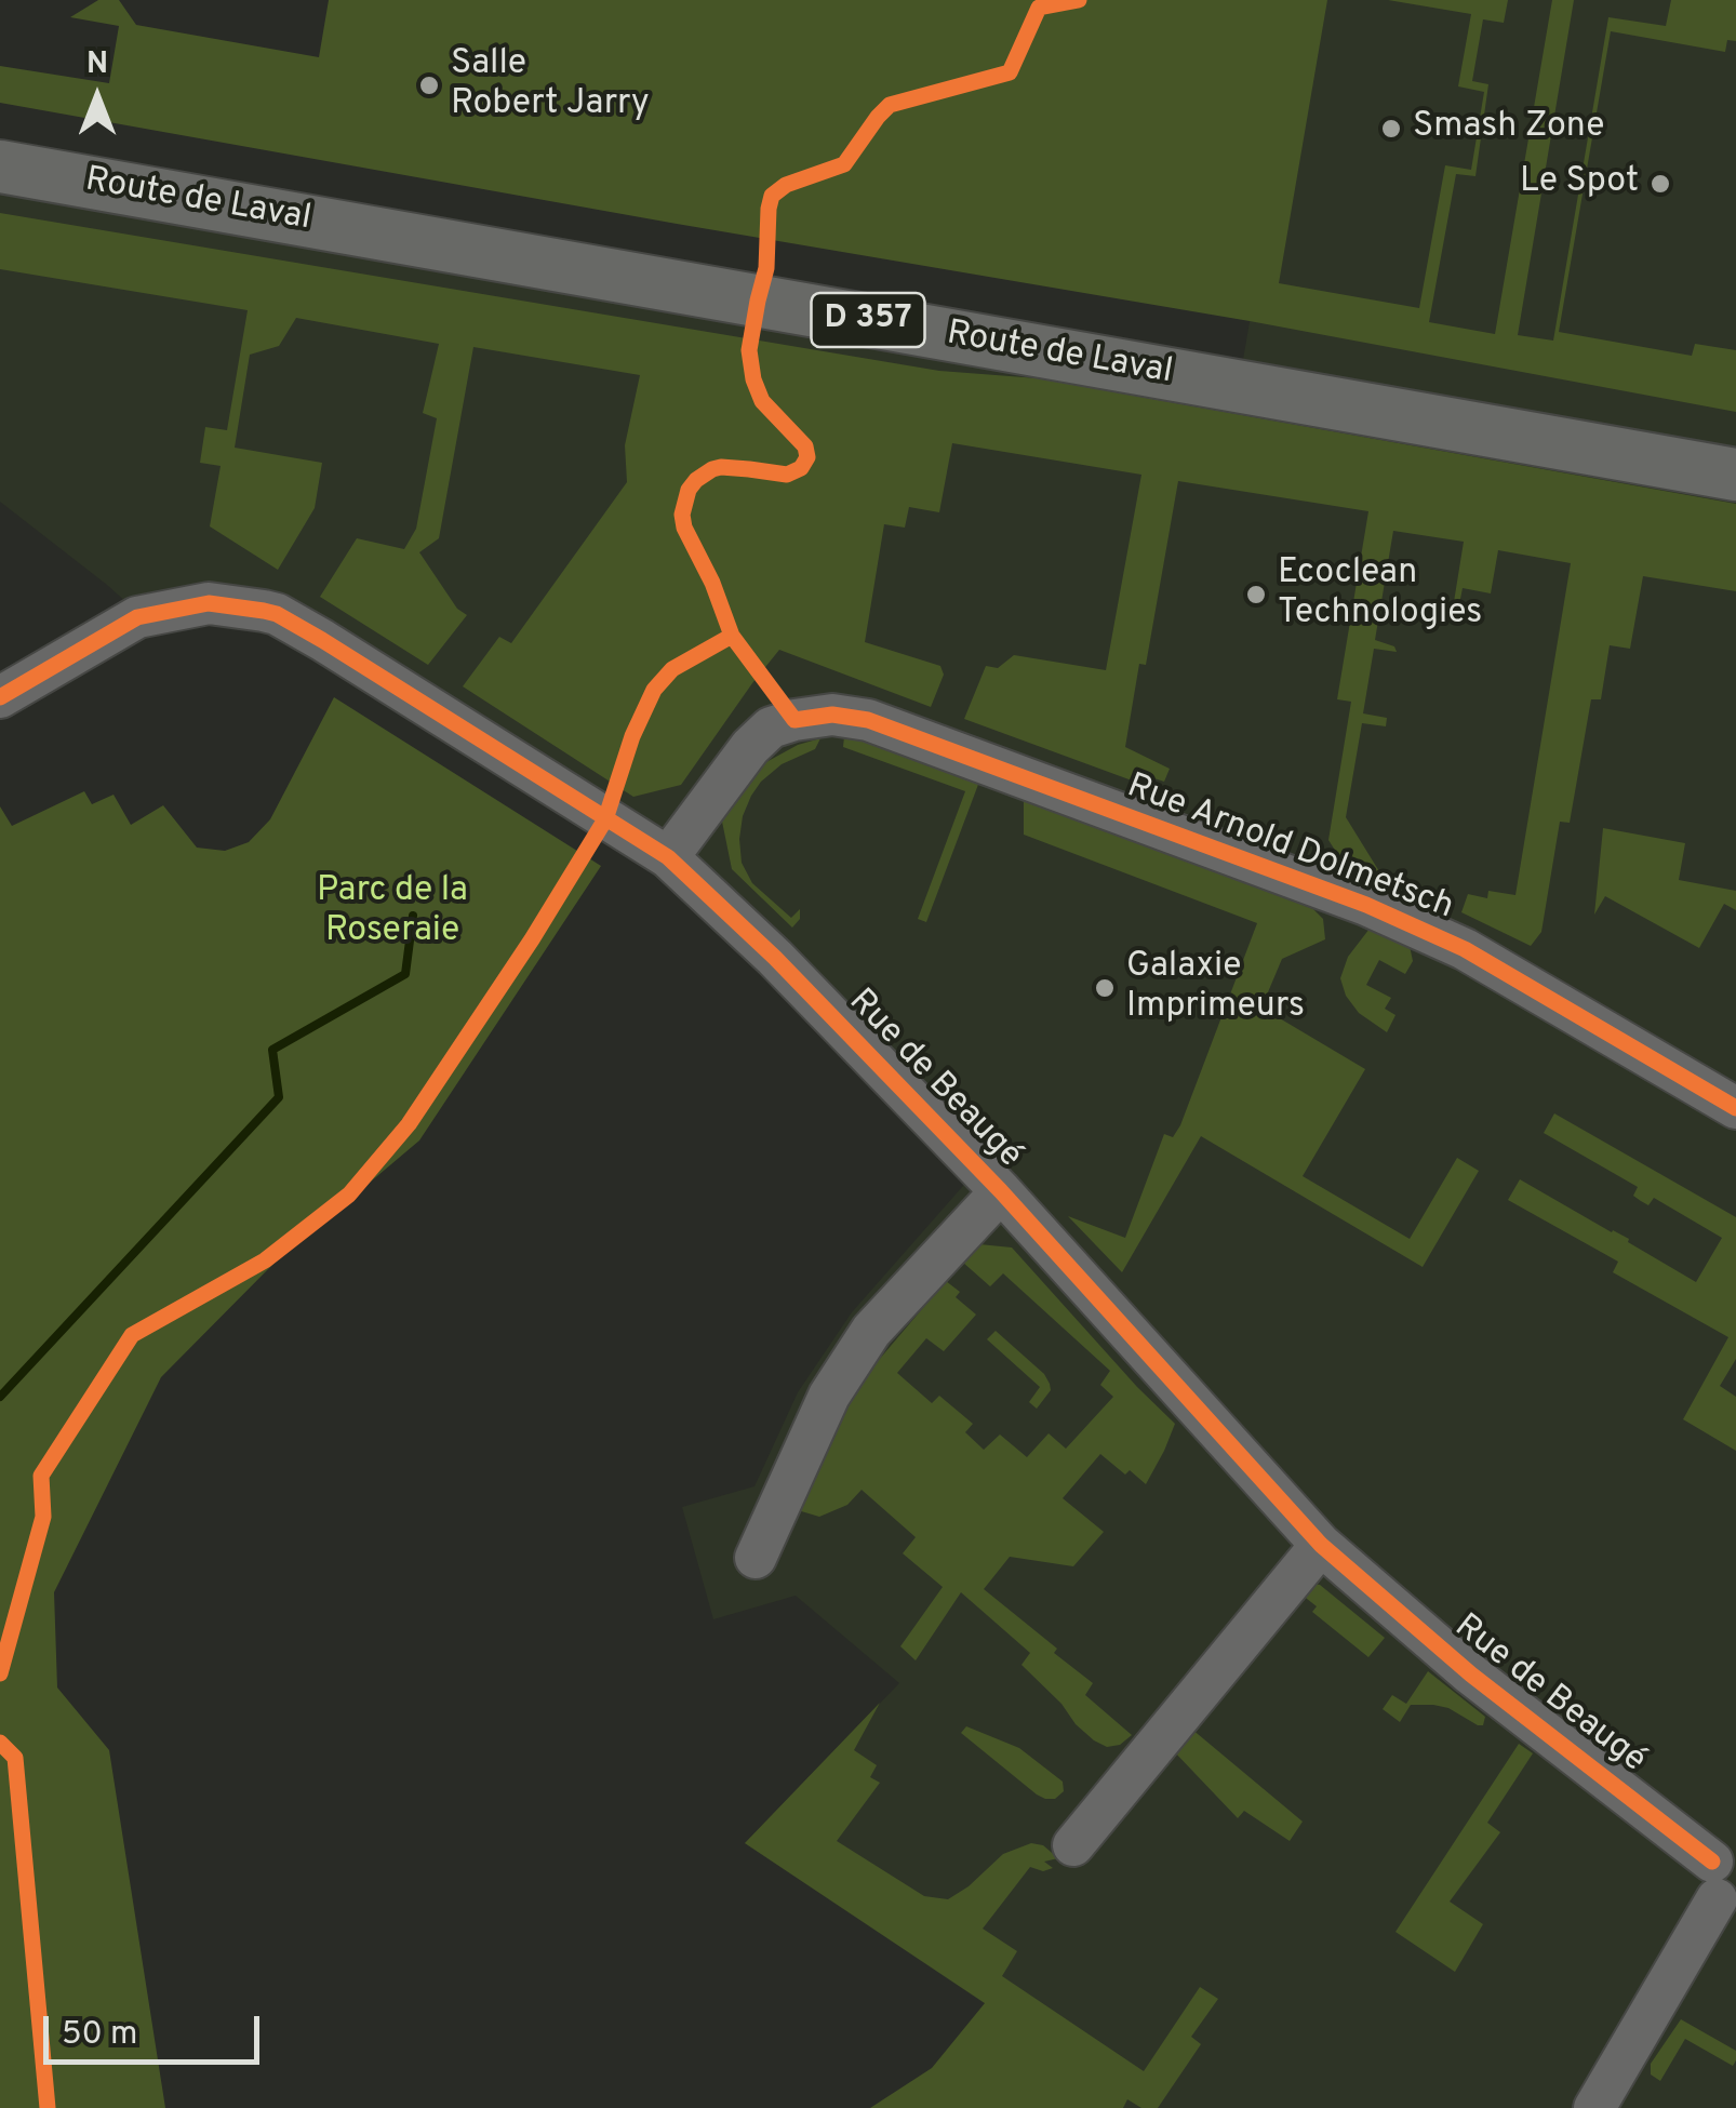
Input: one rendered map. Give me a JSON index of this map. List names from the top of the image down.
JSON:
{
  "streets": {
    "main road": ["Route de Laval", "D 357"],
    "street": ["Rue Arnold Dolmetsch", "Rue de Beaugé"]
  },
  "crossings": [
    ["Rue Arnold Dolmetsch", "Rue de Beaugé"]
  ],
  "parks": ["Parc de la Roseraie"],
  "places": [
    "Salle Robert Jarry",
    "Smash Zone",
    "Le Spot",
    "Ecoclean Technologies",
    "Galaxie Imprimeurs"
  ],
  "scale_bar": "50 m",
  "north": "top"
}
